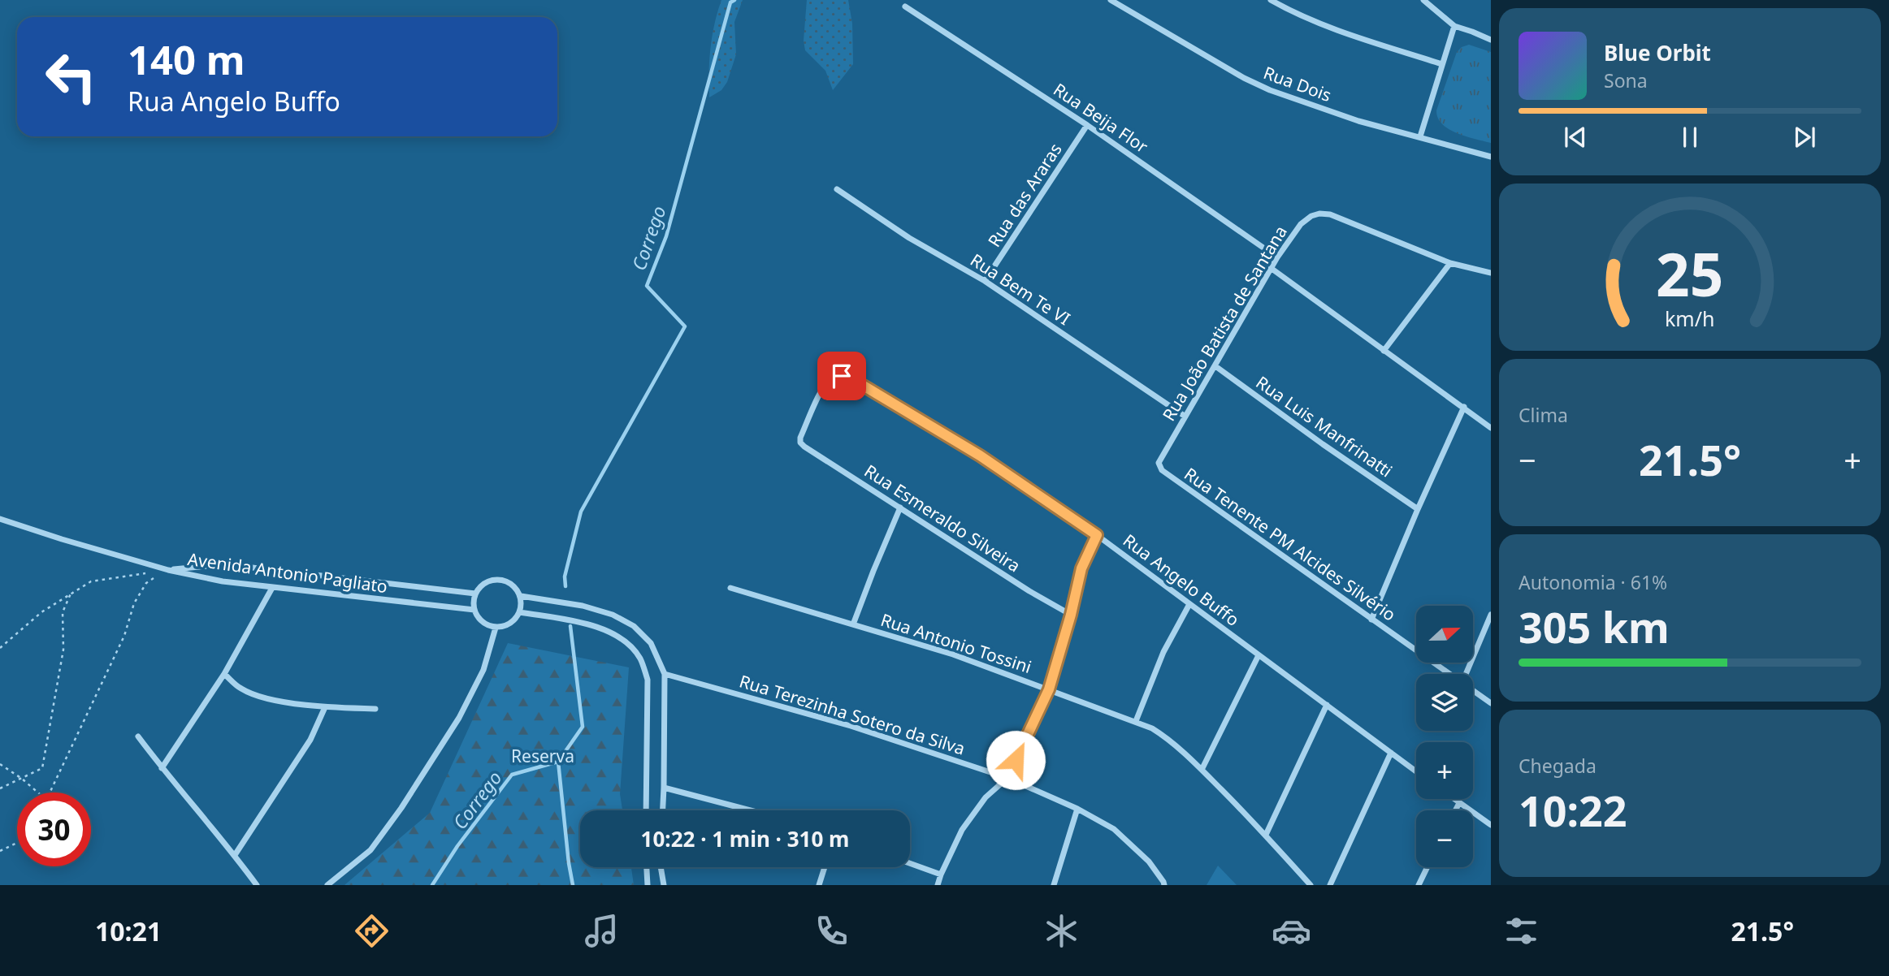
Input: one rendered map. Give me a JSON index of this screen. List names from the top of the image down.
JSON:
{
  "streets": {
    "street": [
      "Rua Dois",
      "Rua Beija Flor",
      "Rua das Araras",
      "Rua Bem Te VI",
      "Rua João Batista de Santana",
      "Rua Luis Manfrinatti",
      "Rua Esmeraldo Silveira",
      "Rua Tenente PM Alcides Silvério",
      "Avenida Antonio Pagliato",
      "Rua Angelo Buffo",
      "Rua Antonio Tossini",
      "Rua Terezinha Sotero da Silva"
    ]
  },
  "crossings": [
    ["Rua Beija Flor", "Rua das Araras"],
    ["Rua Beija Flor", "Rua João Batista de Santana"],
    ["Rua das Araras", "Rua Bem Te VI"],
    ["Rua Bem Te VI", "Rua João Batista de Santana"],
    ["Rua João Batista de Santana", "Rua Luis Manfrinatti"],
    ["Rua João Batista de Santana", "Rua Tenente PM Alcides Silvério"],
    ["Rua Esmeraldo Silveira", "Rua Angelo Buffo"]
  ],
  "water": ["Corrego"],
  "parks": ["Reserva"],
  "north": "right",
  "page": {
    "turn": ["140 m", "Rua Angelo Buffo"],
    "song": ["Blue Orbit", "Sona"],
    "tile": [
      "Clima",
      ["Autonomia · 61%", "305 km"],
      ["Chegada", "10:22"]
    ],
    "heat": ["−", "21.5°", "+"],
    "map_buttons": ["+", "−"],
    "limit": "30",
    "trip": "10:22 · 1 min · 310 m",
    "tabs": ["10:21", "21.5°"],
    "gauge": ["25", "km/h"]
  }
}
